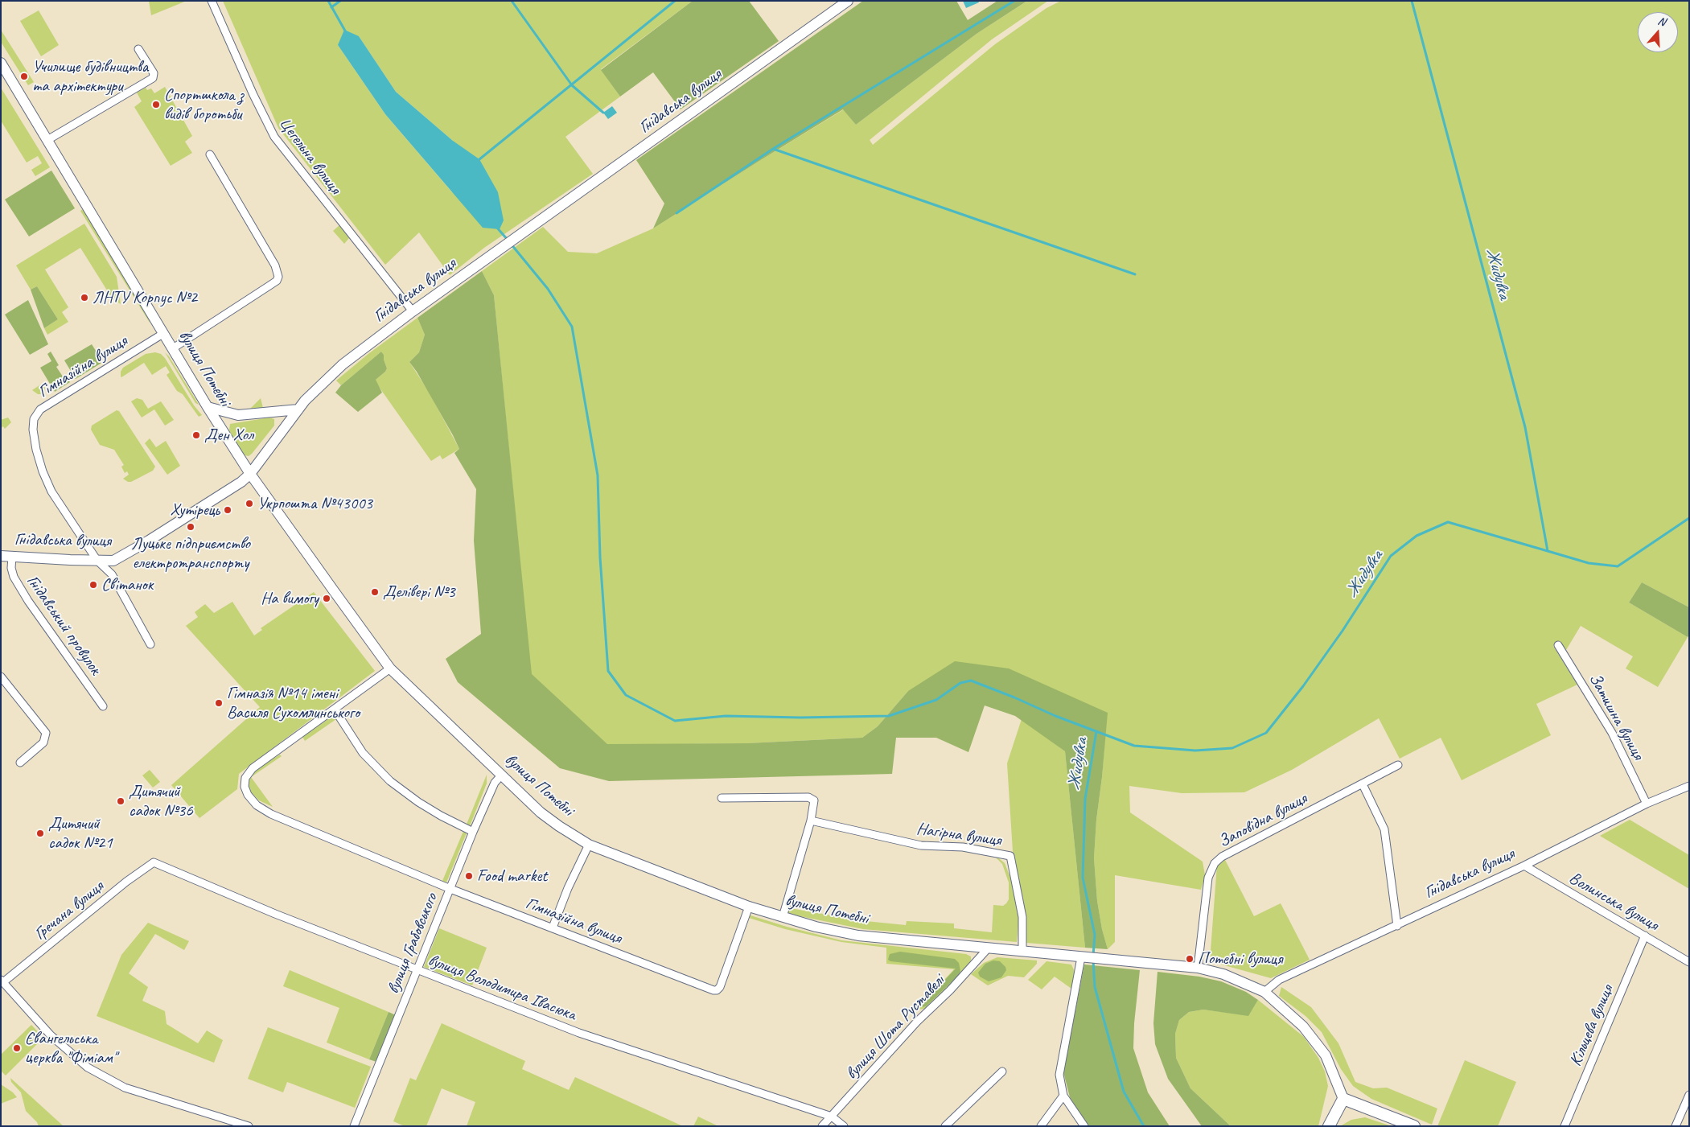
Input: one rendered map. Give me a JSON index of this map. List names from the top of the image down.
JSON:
{
  "streets": {
    "street": [
      "Гнідавська вулиця",
      "Цегельна вулиця",
      "Гімназійна вулиця",
      "вулиця Потебні",
      "Гнідавський провулок",
      "Затишна вулиця",
      "Заповідна вулиця",
      "Нагірна вулиця",
      "Волинська вулиця",
      "Гречана вулиця",
      "вулиця Грабовського",
      "вулиця Володимира Івасюка",
      "Кільцева вулиця",
      "вулиця Шота Руставелі"
    ]
  },
  "crossings": [
    ["Гнідавська вулиця", "Цегельна вулиця"],
    ["Гнідавська вулиця", "Гімназійна вулиця"],
    ["Гнідавська вулиця", "вулиця Потебні"],
    ["Гнідавська вулиця", "Гнідавський провулок"],
    ["Гнідавська вулиця", "Затишна вулиця"],
    ["Гнідавська вулиця", "Волинська вулиця"],
    ["Гімназійна вулиця", "вулиця Потебні"],
    ["Гімназійна вулиця", "вулиця Грабовського"],
    ["вулиця Потебні", "Заповідна вулиця"],
    ["вулиця Потебні", "Нагірна вулиця"],
    ["вулиця Потебні", "вулиця Грабовського"],
    ["вулиця Потебні", "вулиця Шота Руставелі"],
    ["Волинська вулиця", "Кільцева вулиця"],
    ["Гречана вулиця", "вулиця Володимира Івасюка"],
    ["вулиця Грабовського", "вулиця Володимира Івасюка"],
    ["вулиця Володимира Івасюка", "вулиця Шота Руставелі"]
  ],
  "water": ["Жидувка"],
  "places": [
    "Училище будівництва та архітектури",
    "Спортшкола з видів боротьби",
    "ЛНТУ Корпус №2",
    "Ден Хол",
    "Укрпошта №43003",
    "Хутірець",
    "Луцьке підприємство електротранспорту",
    "Світанок",
    "Делівері №3",
    "На вимогу",
    "Гімназія №14 імені Василя Сухомлинського",
    "Дитячий садок №36",
    "Дитячий садок №21",
    "Food market",
    "Потебні вулиця",
    "Євангельська церква \"Фіміам\""
  ],
  "north": "top"
}
